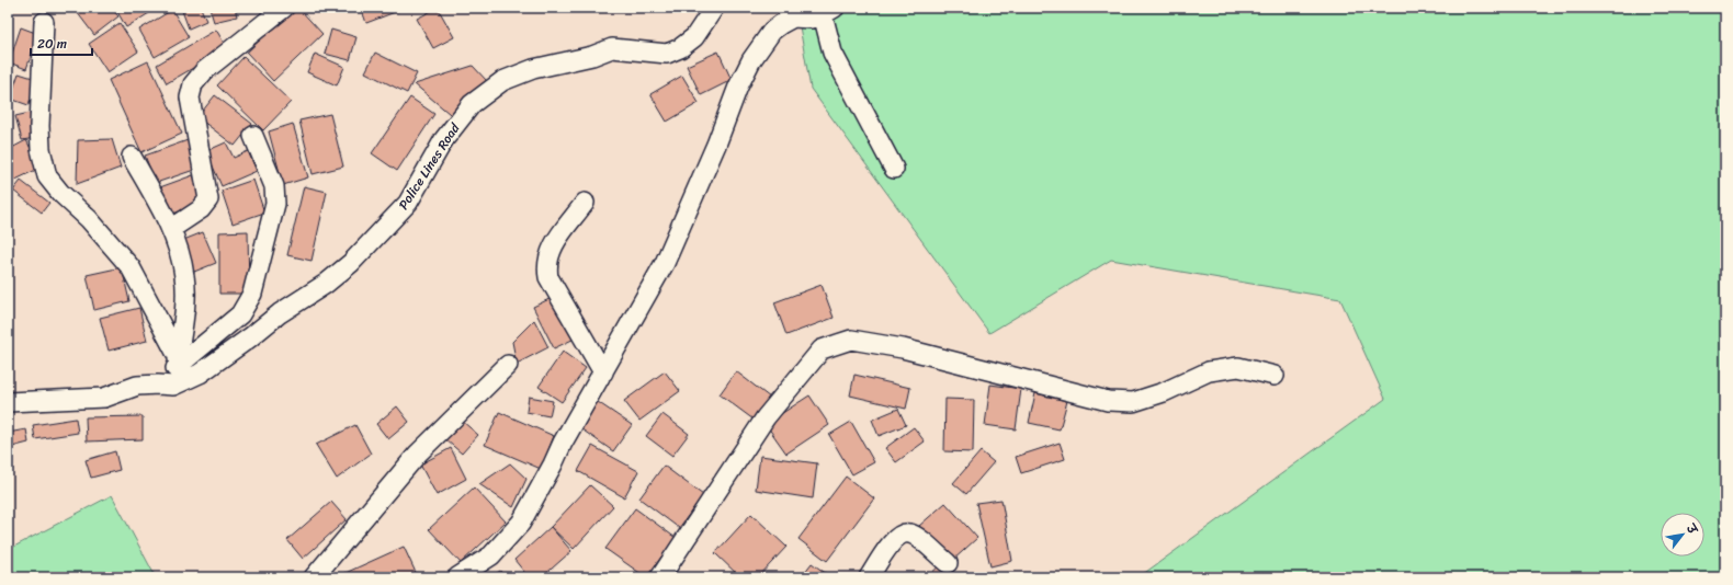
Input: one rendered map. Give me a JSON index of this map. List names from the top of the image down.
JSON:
{
  "streets": {
    "street": ["Police Lines Road"]
  },
  "scale_bar": "20 m",
  "north": "top right"
}
